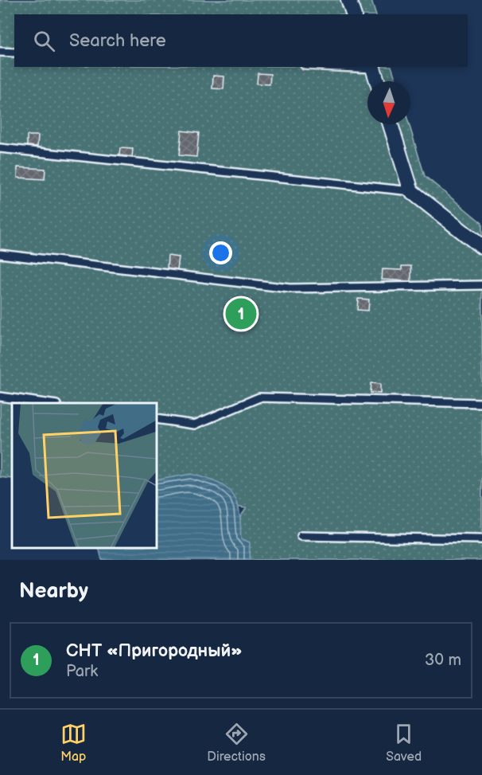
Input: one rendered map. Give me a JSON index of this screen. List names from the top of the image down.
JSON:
{
  "north": "bottom",
  "page": {
    "search": "Search here",
    "pins": "1",
    "heading": "Nearby",
    "list": [
      {
        "mark": "1",
        "name": "СНТ «Пригородный»",
        "note": "Park",
        "value": "30 m"
      }
    ],
    "nav": ["Map", "Directions", "Saved"]
  }
}
